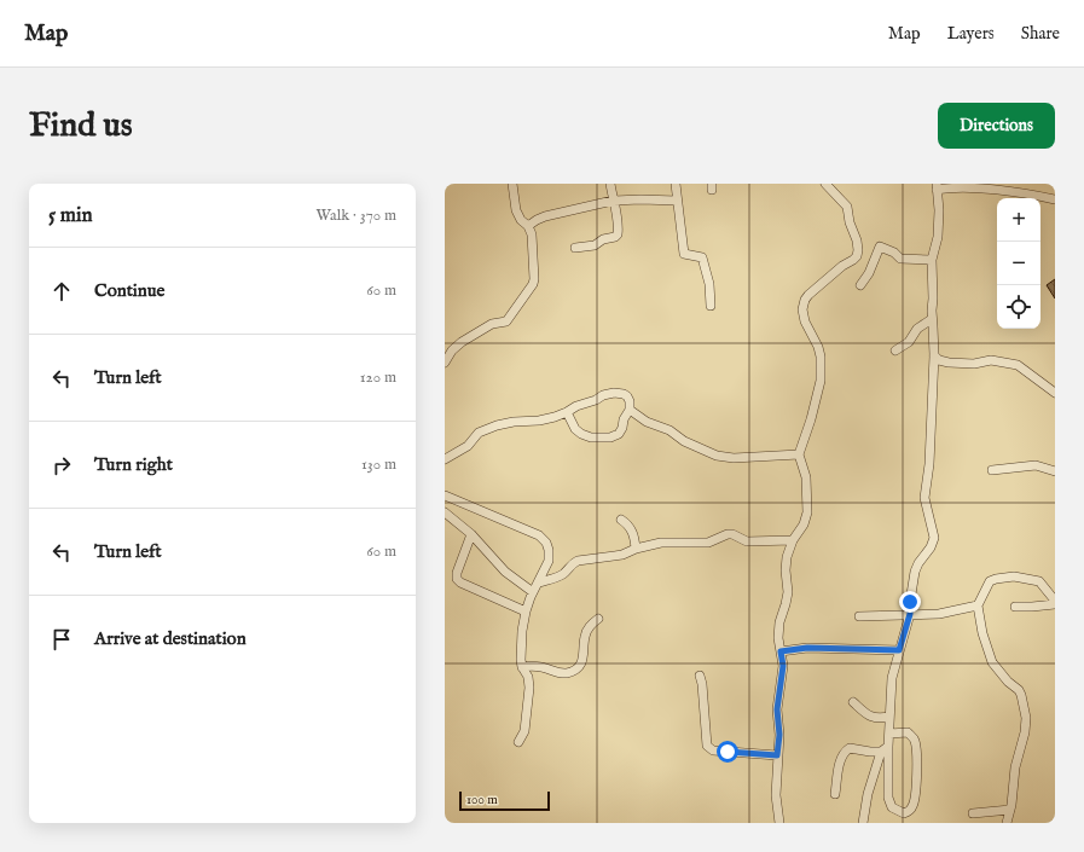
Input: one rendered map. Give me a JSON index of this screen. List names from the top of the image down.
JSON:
{
  "scale_bar": "100 m",
  "page": {
    "header": "Map",
    "nav": ["Map", "Layers", "Share"],
    "buttons": "Directions",
    "title": "Find us",
    "heading": ["5 min", "Walk · 370 m"],
    "map_buttons": ["+", "−"],
    "list": [
      ["Continue", "60 m"],
      ["Turn left", "120 m"],
      ["Turn right", "130 m"],
      ["Turn left", "60 m"],
      "Arrive at destination"
    ],
    "scale": "100 m"
  }
}
